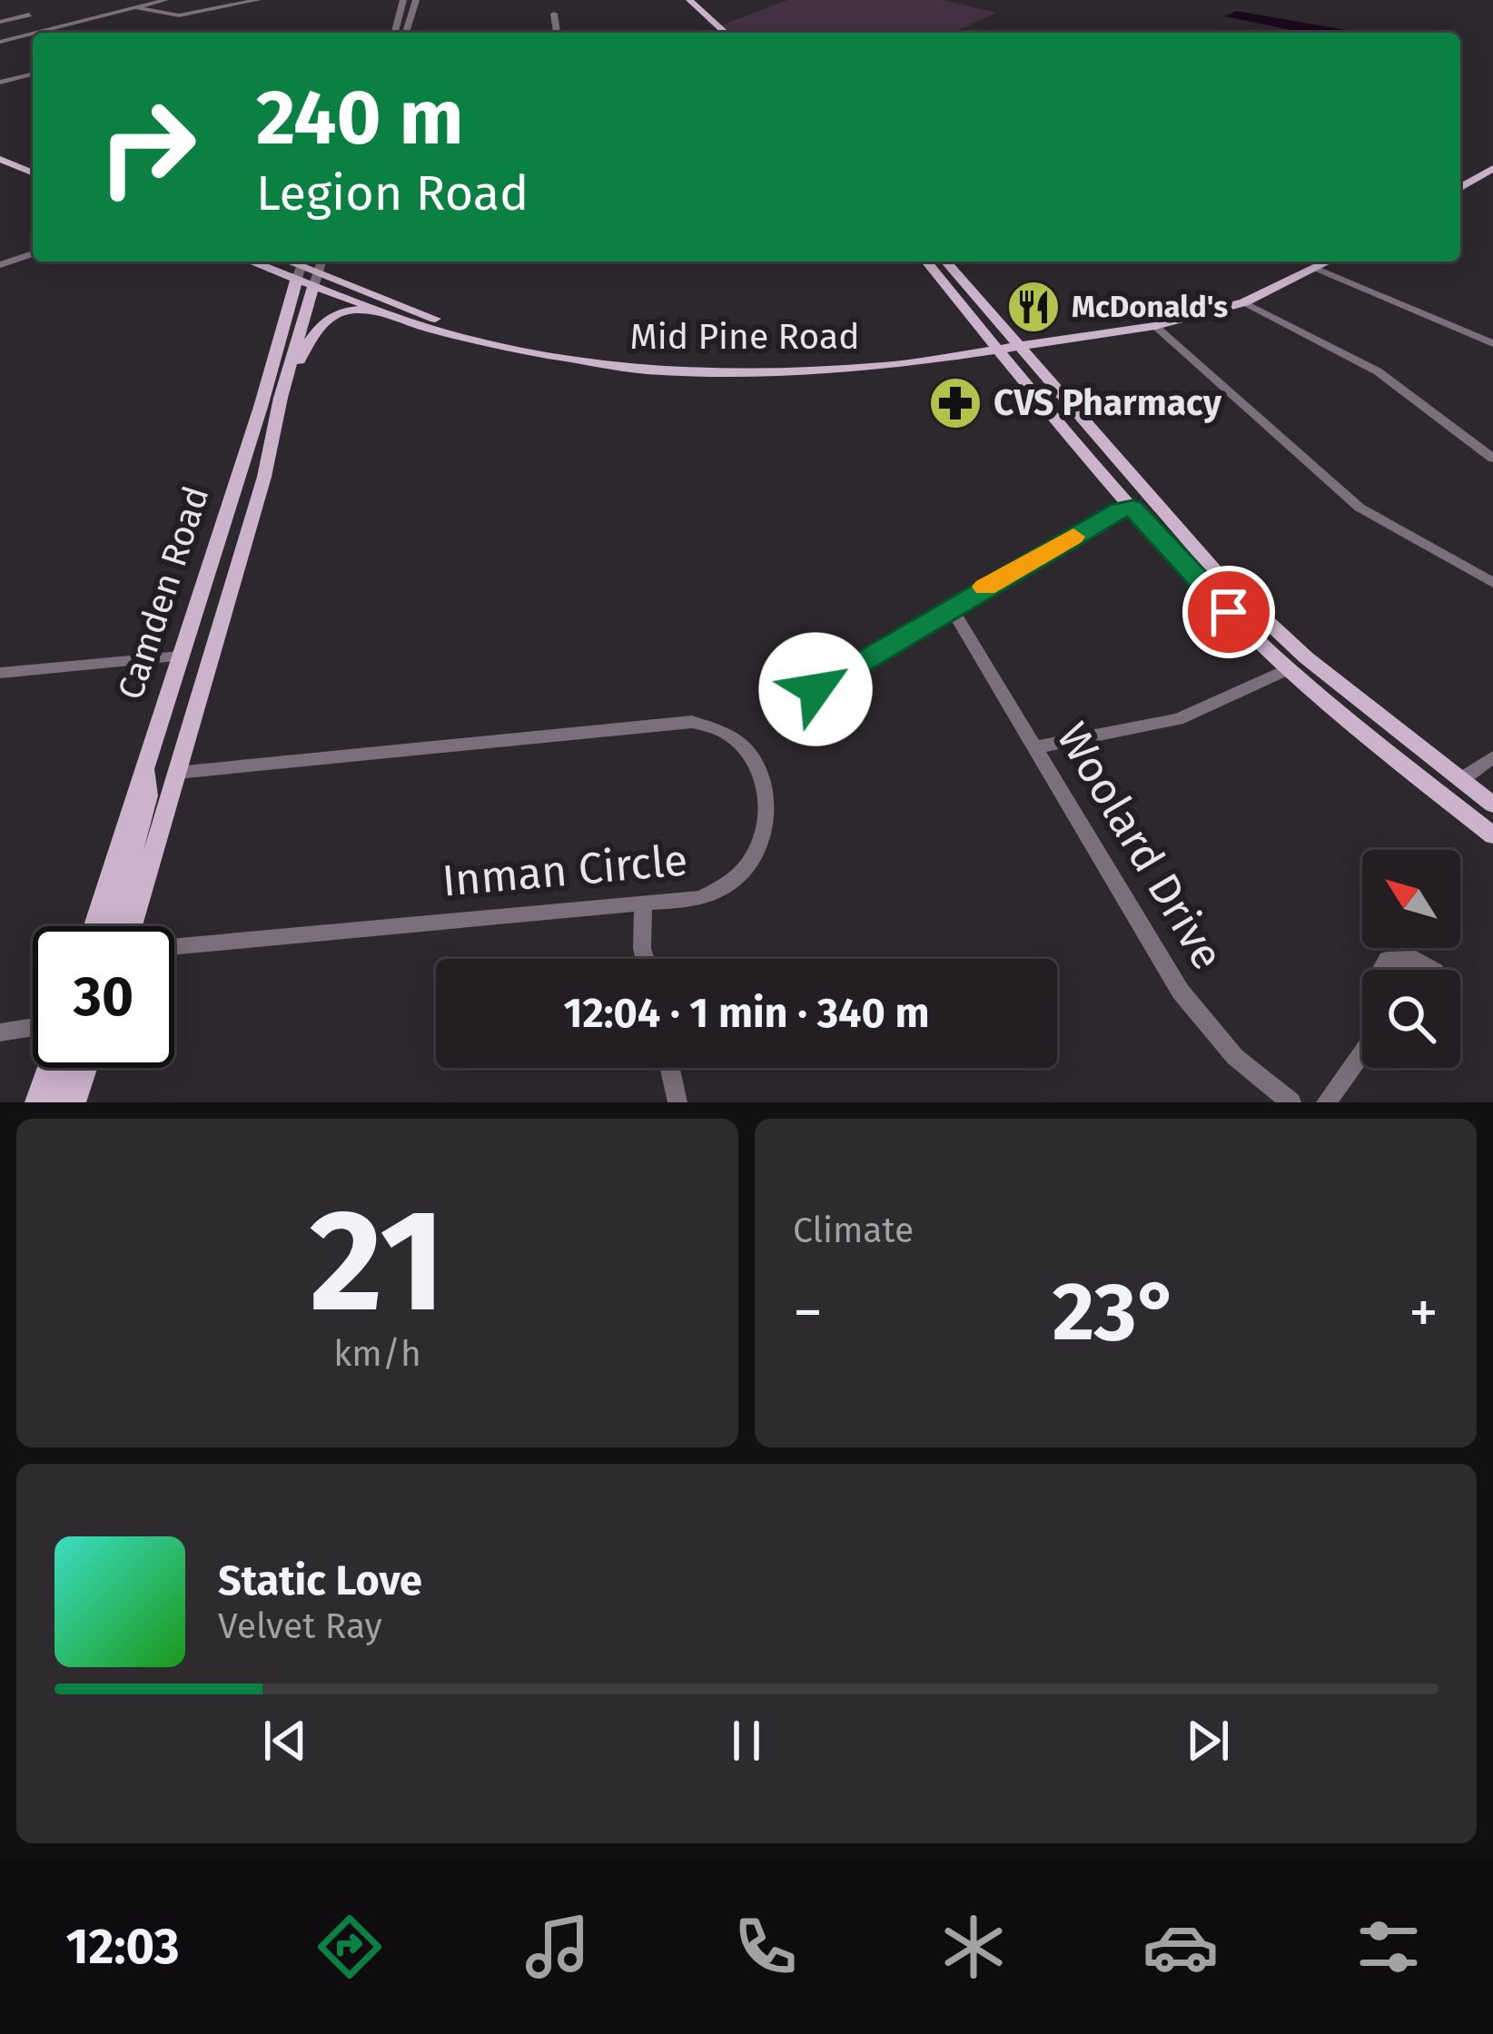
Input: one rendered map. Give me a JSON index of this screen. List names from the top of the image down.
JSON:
{
  "streets": {
    "main road": ["Mid Pine Road", "Camden Road"],
    "street": ["Woolard Drive", "Inman Circle"]
  },
  "crossings": [
    ["Mid Pine Road", "Camden Road"],
    ["Camden Road", "Inman Circle"]
  ],
  "places": {
    "restaurant": ["McDonald's"],
    "pharmacy": ["CVS Pharmacy"]
  },
  "north": "top left",
  "page": {
    "turn": ["240 m", "Legion Road"],
    "limit": "30",
    "trip": "12:04 · 1 min · 340 m",
    "tile": [
      ["21", "km/h"],
      "Climate"
    ],
    "heat": ["−", "23°", "+"],
    "song": ["Static Love", "Velvet Ray"],
    "tabs": "12:03"
  }
}
